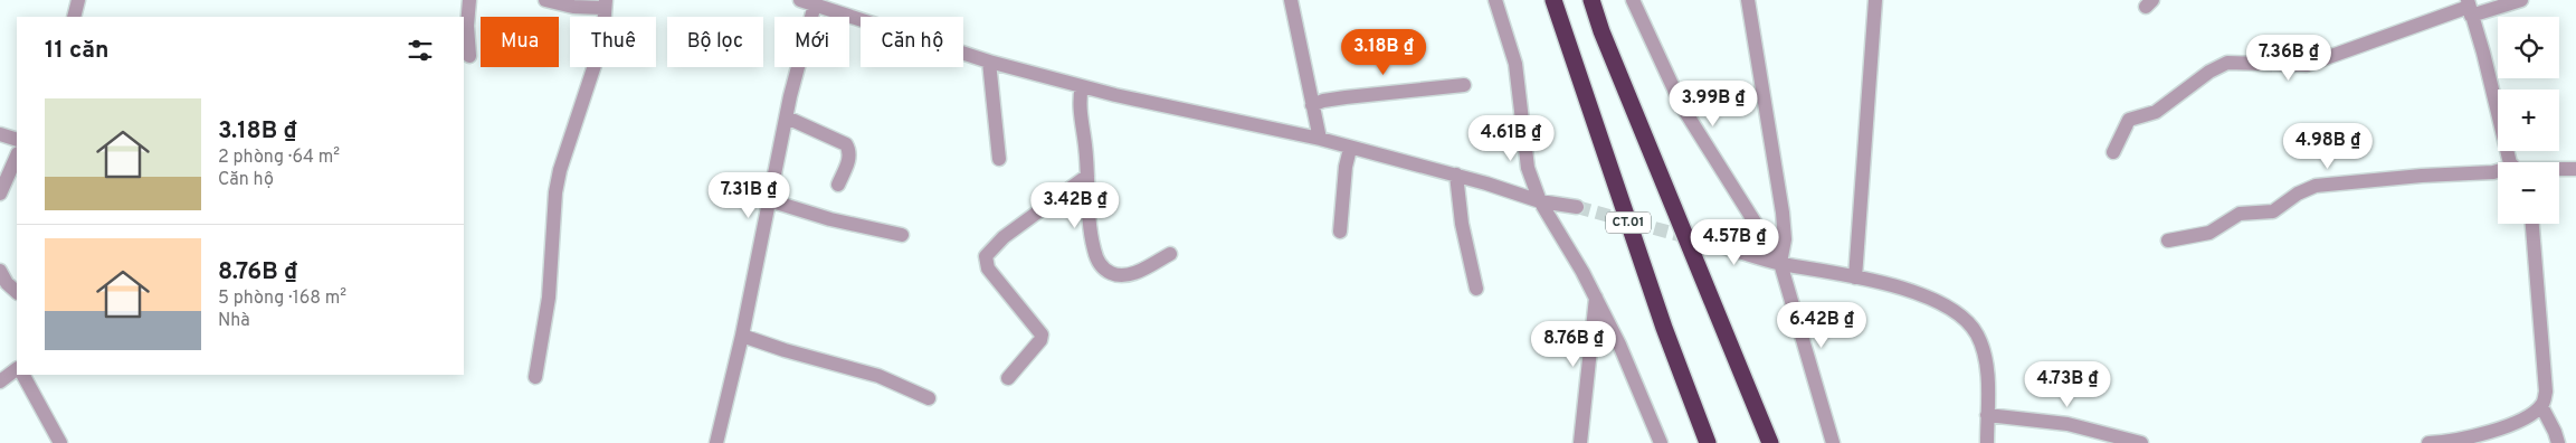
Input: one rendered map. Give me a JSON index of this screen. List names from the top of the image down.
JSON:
{
  "streets": {
    "highway": ["CT.01"]
  },
  "page": {
    "map_buttons": ["+", "−"],
    "chip": [
      "Mua",
      "Thuê",
      "Bộ lọc",
      "Mới",
      "Căn hộ"
    ],
    "heading": "11 căn",
    "price": [
      "3.18B ₫",
      "7.36B ₫",
      "3.99B ₫",
      "4.61B ₫",
      "4.98B ₫",
      "7.31B ₫",
      "3.42B ₫",
      "4.57B ₫",
      "6.42B ₫",
      "8.76B ₫",
      "4.73B ₫"
    ],
    "list": [
      {
        "name": "3.18B ₫",
        "note": "2 phòng · 64 m² · Căn hộ"
      },
      {
        "name": "8.76B ₫",
        "note": "5 phòng · 168 m² · Nhà"
      }
    ]
  }
}
